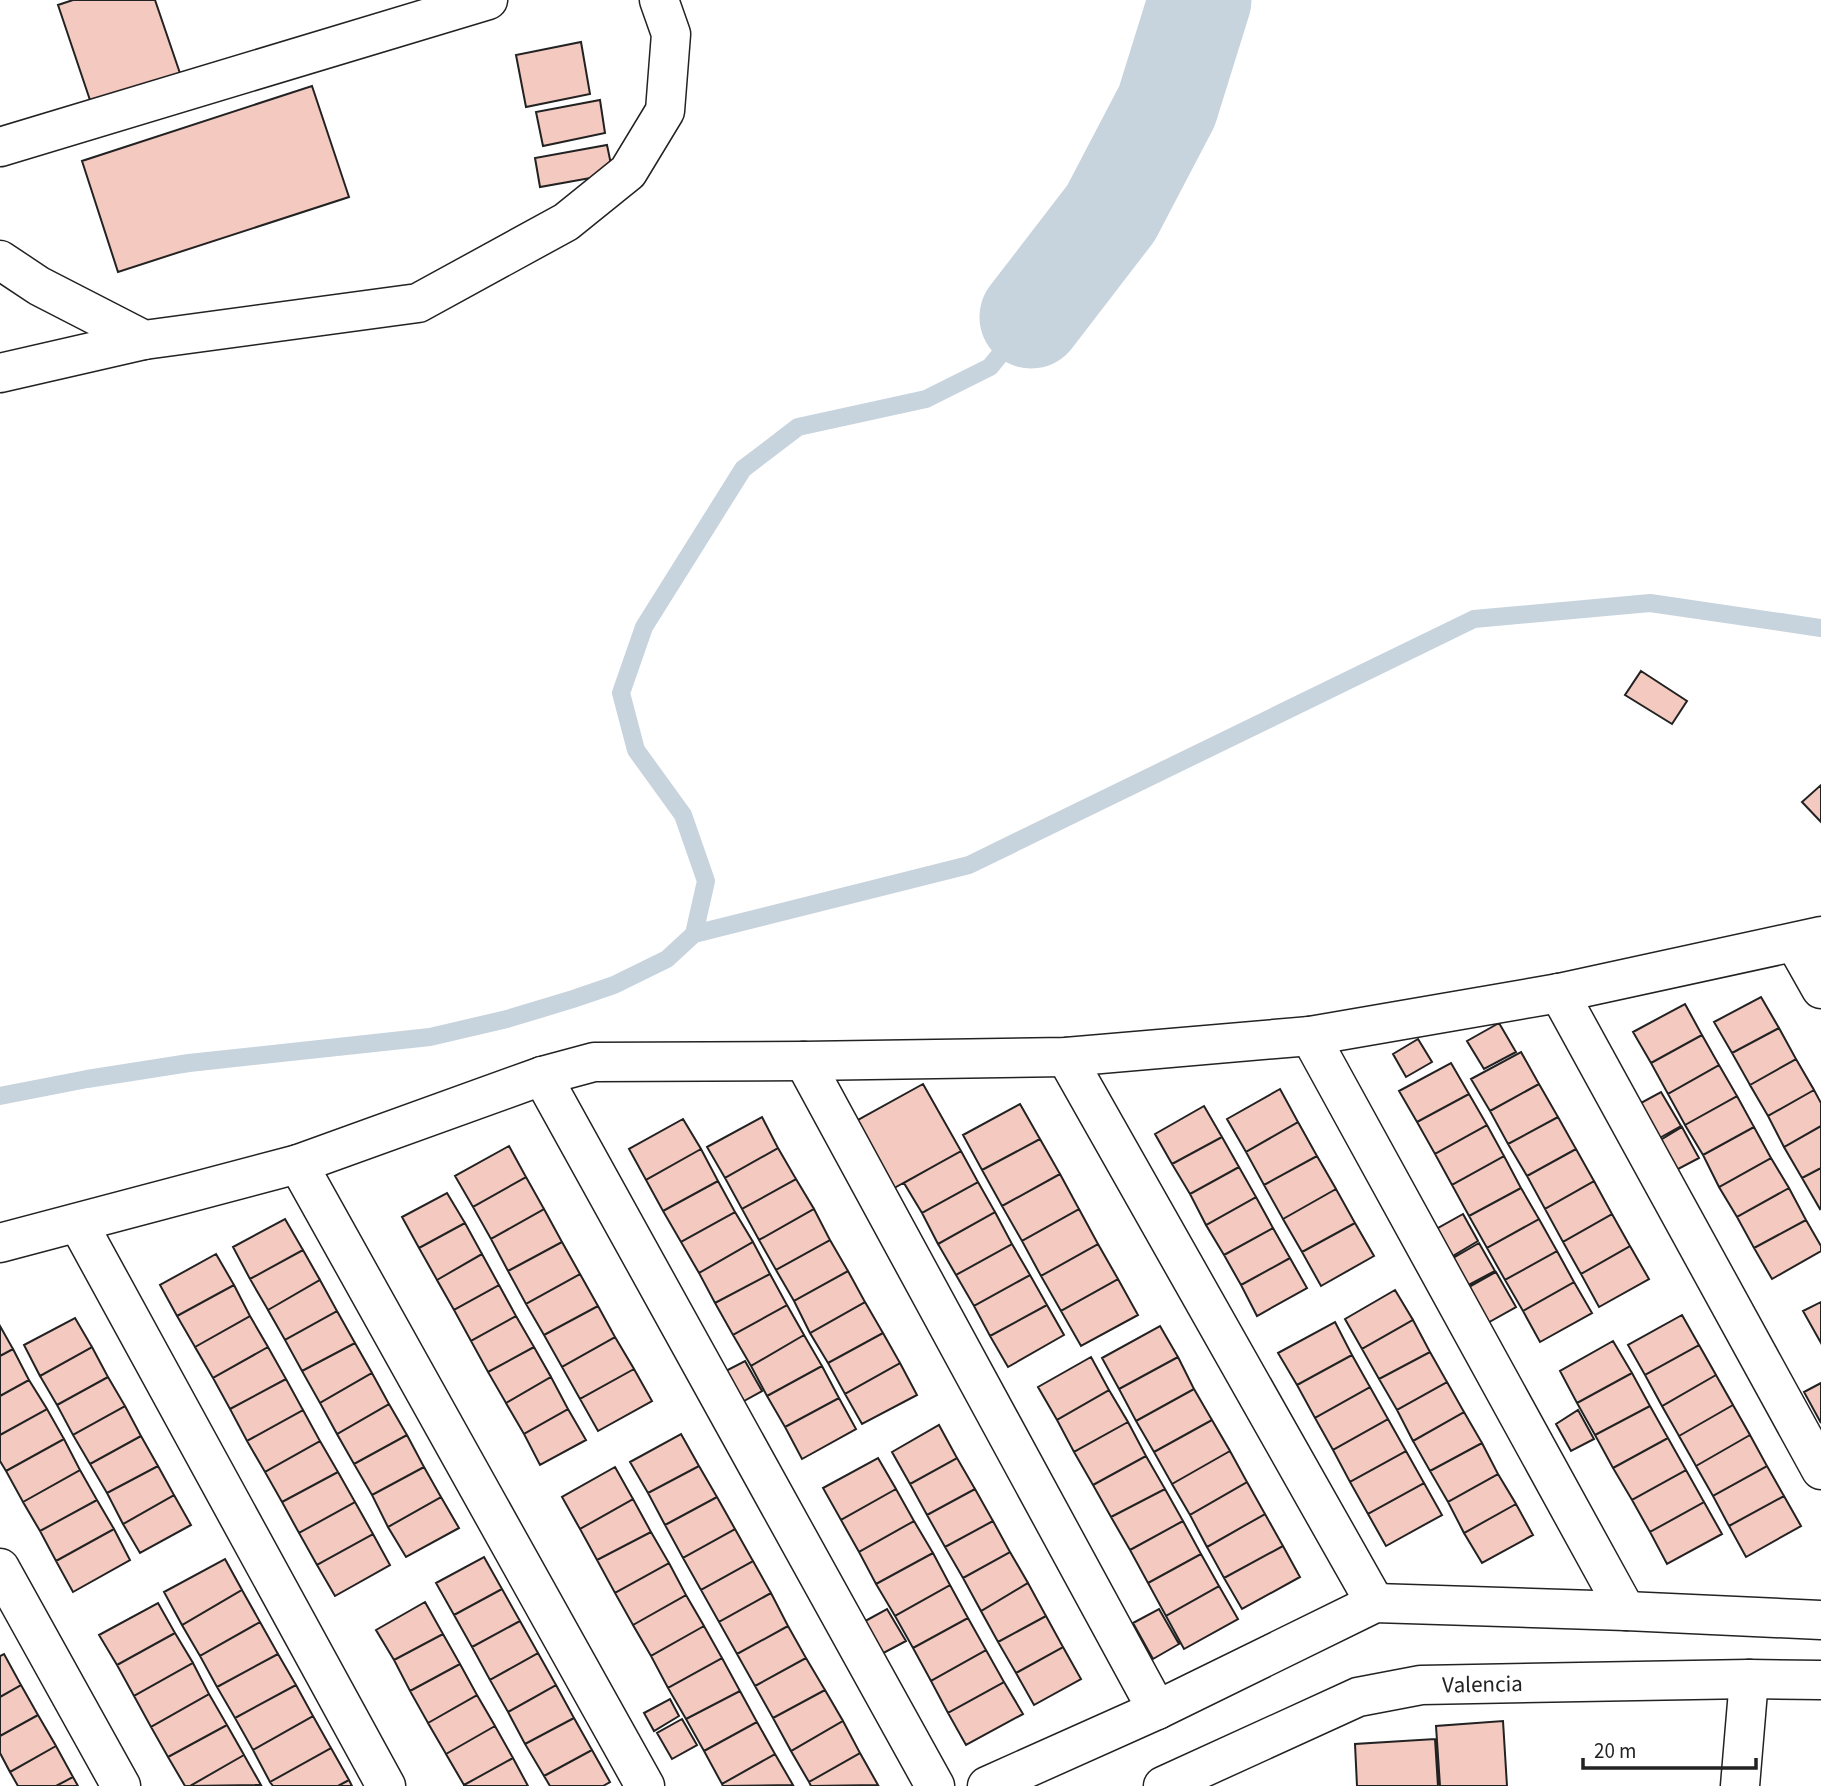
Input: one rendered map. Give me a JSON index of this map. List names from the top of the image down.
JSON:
{
  "streets": {
    "street": ["Valencia"]
  },
  "scale_bar": "20 m"
}
